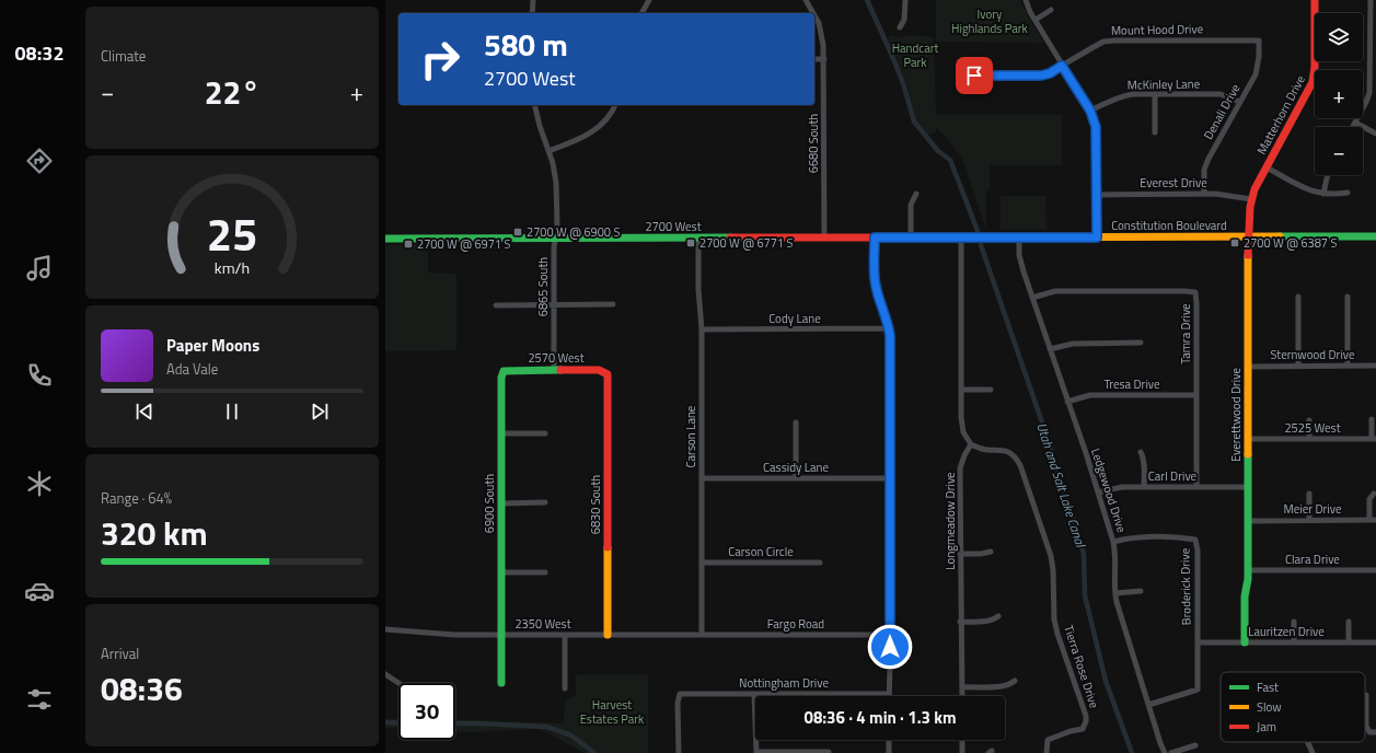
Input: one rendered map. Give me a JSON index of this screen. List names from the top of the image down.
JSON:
{
  "streets": {
    "street": [
      "Mount Hood Drive",
      "McKinley Lane",
      "Denali Drive",
      "Matterhorn Drive",
      "6680 South",
      "Everest Drive",
      "Constitution Boulevard",
      "2700 West",
      "6865 South",
      "Cody Lane",
      "Tamra Drive",
      "Sternwood Drive",
      "2570 West",
      "Tresa Drive",
      "Everettwood Drive",
      "2525 West",
      "Carson Lane",
      "Cassidy Lane",
      "Carl Drive",
      "Ledgewood Drive",
      "6900 South",
      "6830 South",
      "Meier Drive",
      "Longmeadow Drive",
      "Carson Circle",
      "Clara Drive",
      "Broderick Drive",
      "2350 West",
      "Fargo Road",
      "Lauritzen Drive",
      "Tierra Rose Drive",
      "Nottingham Drive"
    ]
  },
  "crossings": [
    ["Mount Hood Drive", "Denali Drive"],
    ["McKinley Lane", "Denali Drive"],
    ["Denali Drive", "Everest Drive"],
    ["Matterhorn Drive", "Everest Drive"],
    ["Matterhorn Drive", "Constitution Boulevard"],
    ["Matterhorn Drive", "Everettwood Drive"],
    ["6680 South", "2700 West"],
    ["Constitution Boulevard", "2700 West"],
    ["Constitution Boulevard", "Everettwood Drive"],
    ["Constitution Boulevard", "Ledgewood Drive"],
    ["2700 West", "6865 South"],
    ["2700 West", "Carson Lane"],
    ["6865 South", "2570 West"],
    ["Cody Lane", "Carson Lane"],
    ["Tamra Drive", "Tresa Drive"],
    ["Tamra Drive", "Carl Drive"],
    ["Tamra Drive", "Ledgewood Drive"],
    ["Sternwood Drive", "Everettwood Drive"],
    ["2570 West", "6900 South"],
    ["2570 West", "6830 South"],
    ["Tresa Drive", "Ledgewood Drive"],
    ["Everettwood Drive", "2525 West"],
    ["Everettwood Drive", "Carl Drive"],
    ["Everettwood Drive", "Meier Drive"],
    ["Everettwood Drive", "Clara Drive"],
    ["Everettwood Drive", "Lauritzen Drive"],
    ["Carson Lane", "Cassidy Lane"],
    ["Carson Lane", "Carson Circle"],
    ["Carson Lane", "2350 West"],
    ["Carson Lane", "Fargo Road"],
    ["Carl Drive", "Ledgewood Drive"],
    ["Ledgewood Drive", "Broderick Drive"],
    ["6900 South", "2350 West"],
    ["6830 South", "2350 West"],
    ["Longmeadow Drive", "Tierra Rose Drive"],
    ["Broderick Drive", "Lauritzen Drive"],
    ["2350 West", "Fargo Road"]
  ],
  "water": ["Utah and Salt Lake Canal"],
  "parks": ["Ivory Highlands Park", "Handcart Park", "Harvest Estates Park"],
  "places": {
    "transit": [
      "2700 W @ 6900 S",
      "2700 W @ 6771 S",
      "2700 W @ 6387 S",
      "2700 W @ 6971 S"
    ]
  },
  "legend": ["Fast", "Slow", "Jam"],
  "page": {
    "tabs": "08:32",
    "tile": [
      "Climate",
      ["Range · 64%", "320 km"],
      ["Arrival", "08:36"]
    ],
    "map_buttons": ["+", "−"],
    "turn": ["580 m", "2700 West"],
    "heat": ["−", "22°", "+"],
    "song": ["Paper Moons", "Ada Vale"],
    "limit": "30",
    "trip": "08:36 · 4 min · 1.3 km",
    "gauge": ["25", "km/h"]
  }
}
